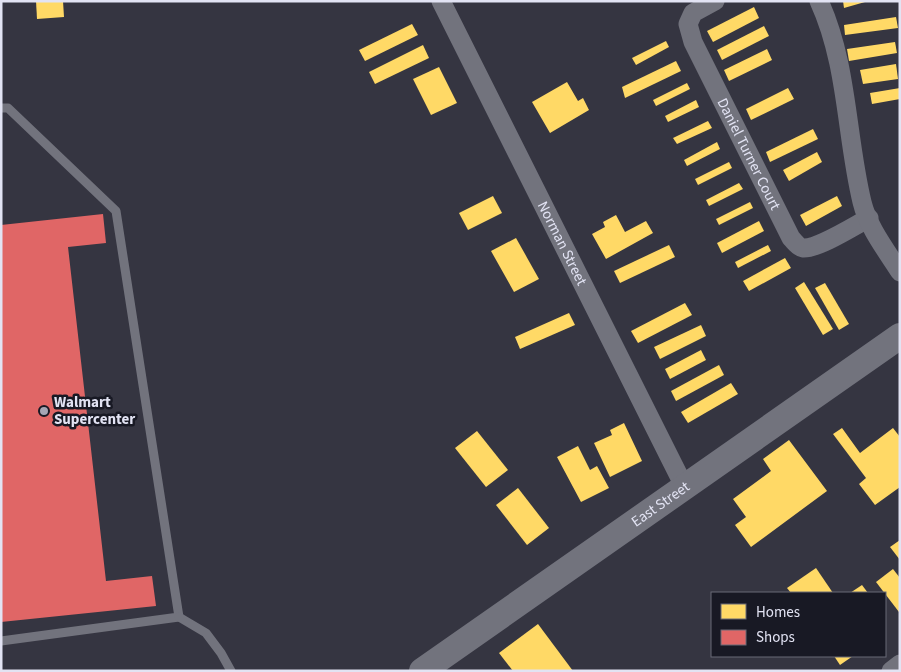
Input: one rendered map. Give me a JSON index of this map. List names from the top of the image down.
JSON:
{
  "streets": {
    "street": ["Daniel Turner Court", "Norman Street", "East Street"]
  },
  "crossings": [
    ["Norman Street", "East Street"]
  ],
  "places": ["Walmart Supercenter"],
  "legend": ["Homes", "Shops"]
}
